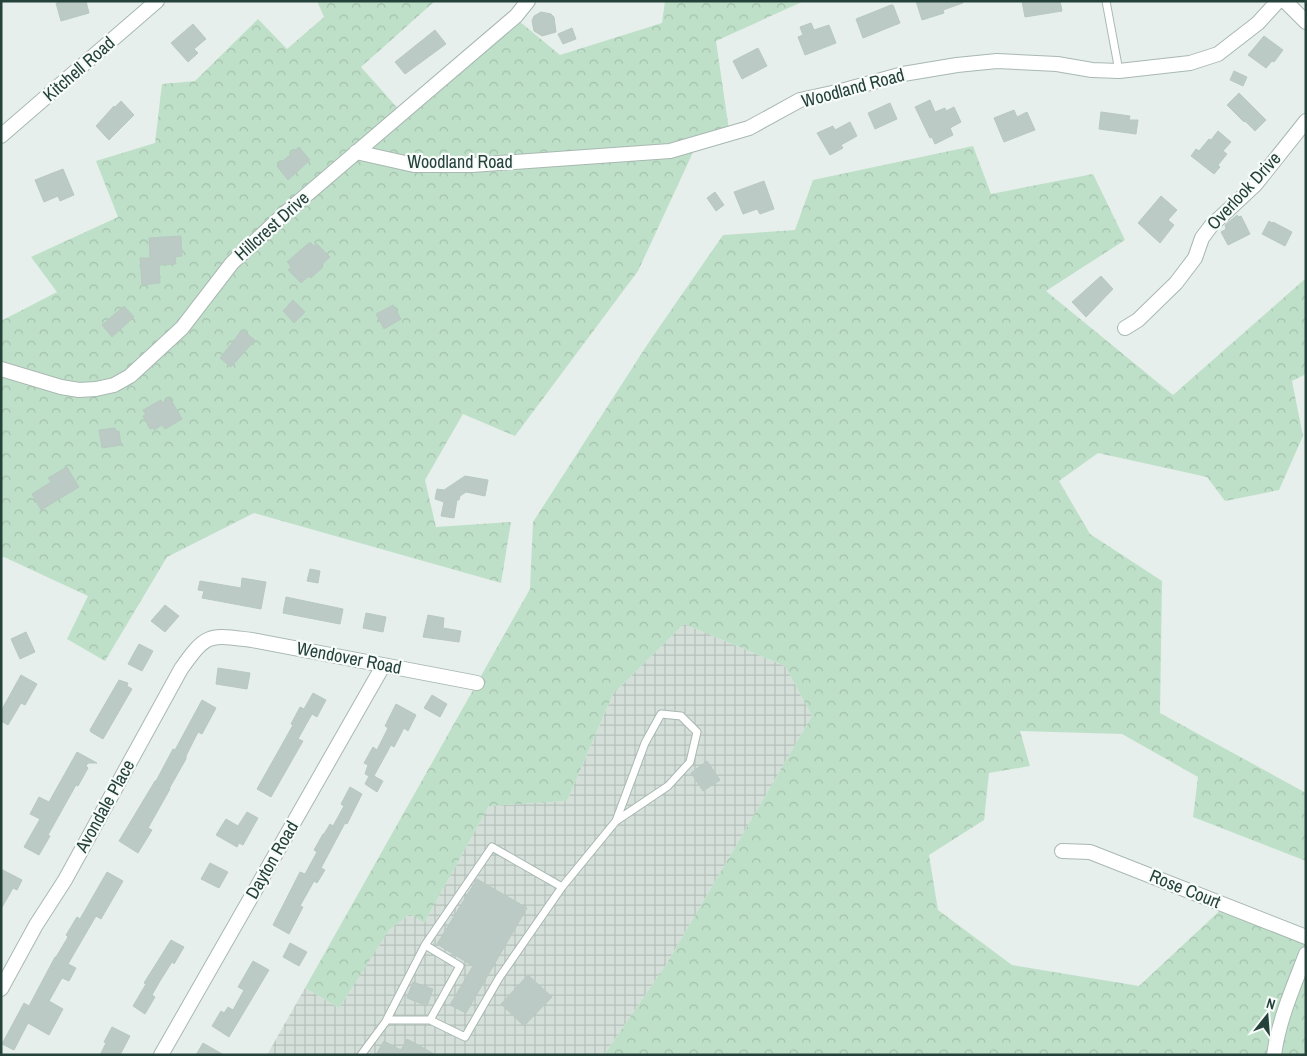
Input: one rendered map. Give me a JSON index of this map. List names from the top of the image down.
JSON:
{
  "streets": {
    "street": [
      "Kitchell Road",
      "Woodland Road",
      "Overlook Drive",
      "Hillcrest Drive",
      "Wendover Road",
      "Avondale Place",
      "Dayton Road",
      "Rose Court"
    ]
  },
  "crossings": [
    ["Woodland Road", "Hillcrest Drive"],
    ["Wendover Road", "Avondale Place"],
    ["Wendover Road", "Dayton Road"]
  ],
  "north": "top"
}
